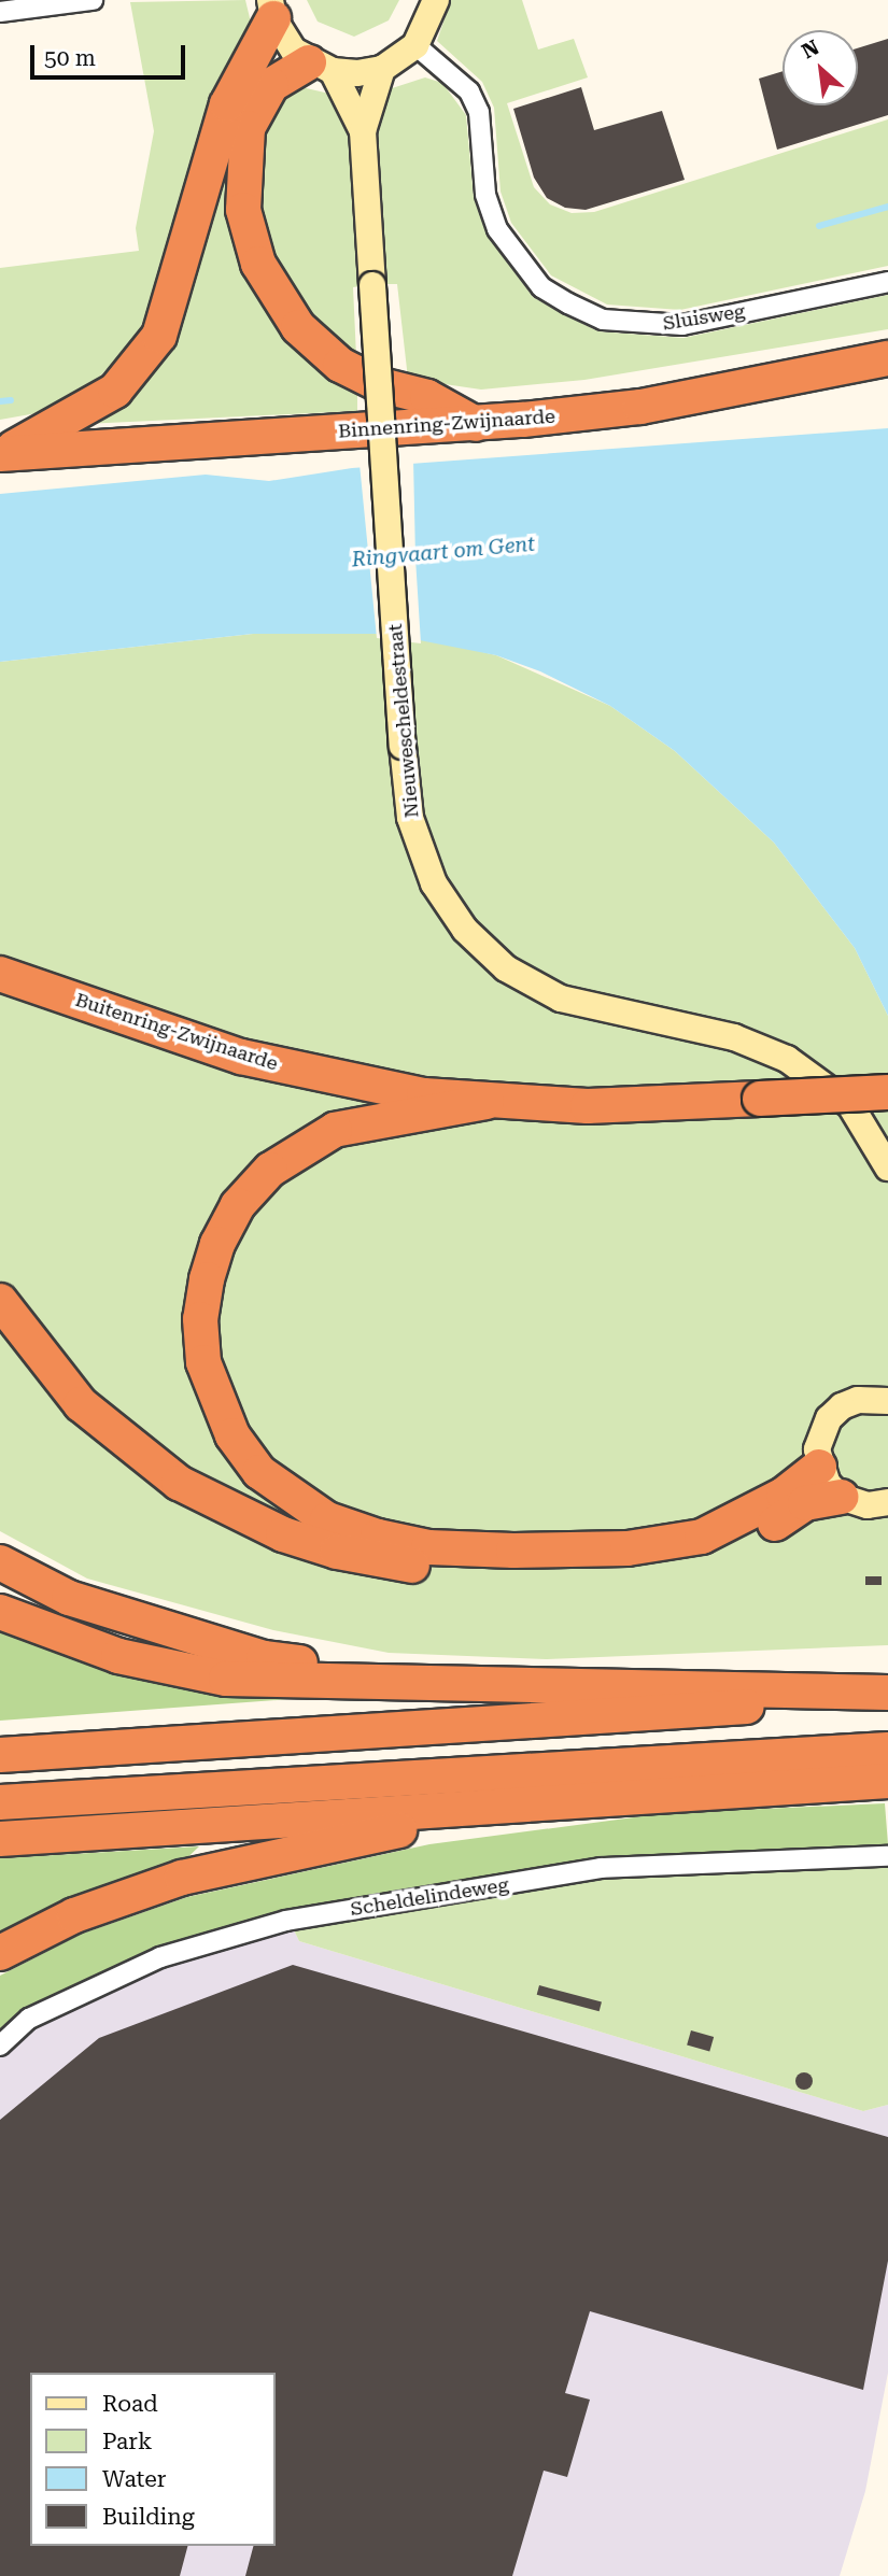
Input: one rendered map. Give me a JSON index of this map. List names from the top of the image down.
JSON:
{
  "streets": {
    "highway": ["Binnenring-Zwijnaarde", "Buitenring-Zwijnaarde"],
    "main road": ["Nieuwescheldestraat"],
    "street": ["Sluisweg", "Scheldelindeweg"]
  },
  "water": ["Ringvaart om Gent"],
  "legend": [
    "Road",
    "Park",
    "Water",
    "Building"
  ],
  "scale_bar": "50 m",
  "north": "top left"
}
